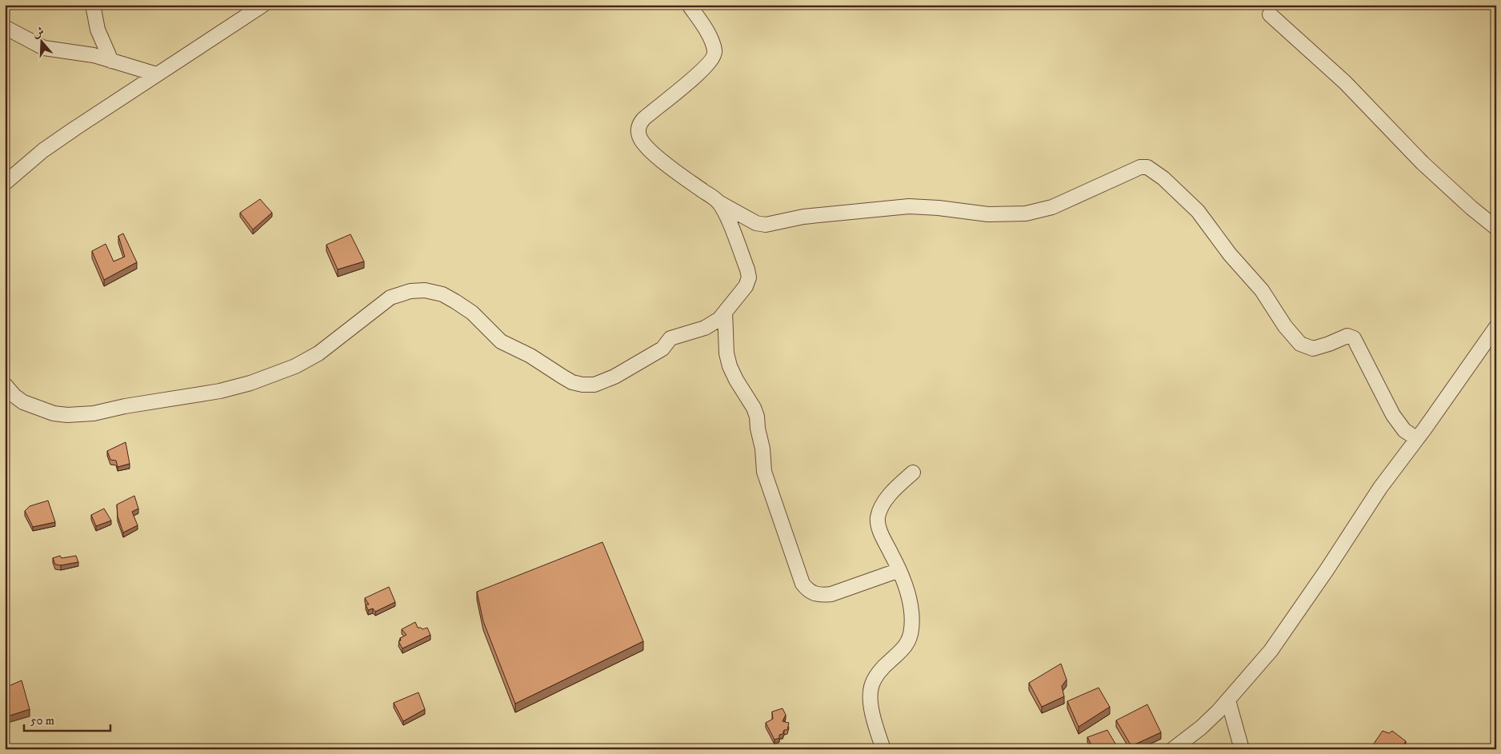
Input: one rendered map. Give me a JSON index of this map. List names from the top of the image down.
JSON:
{
  "scale_bar": "50 m",
  "north": "top"
}
